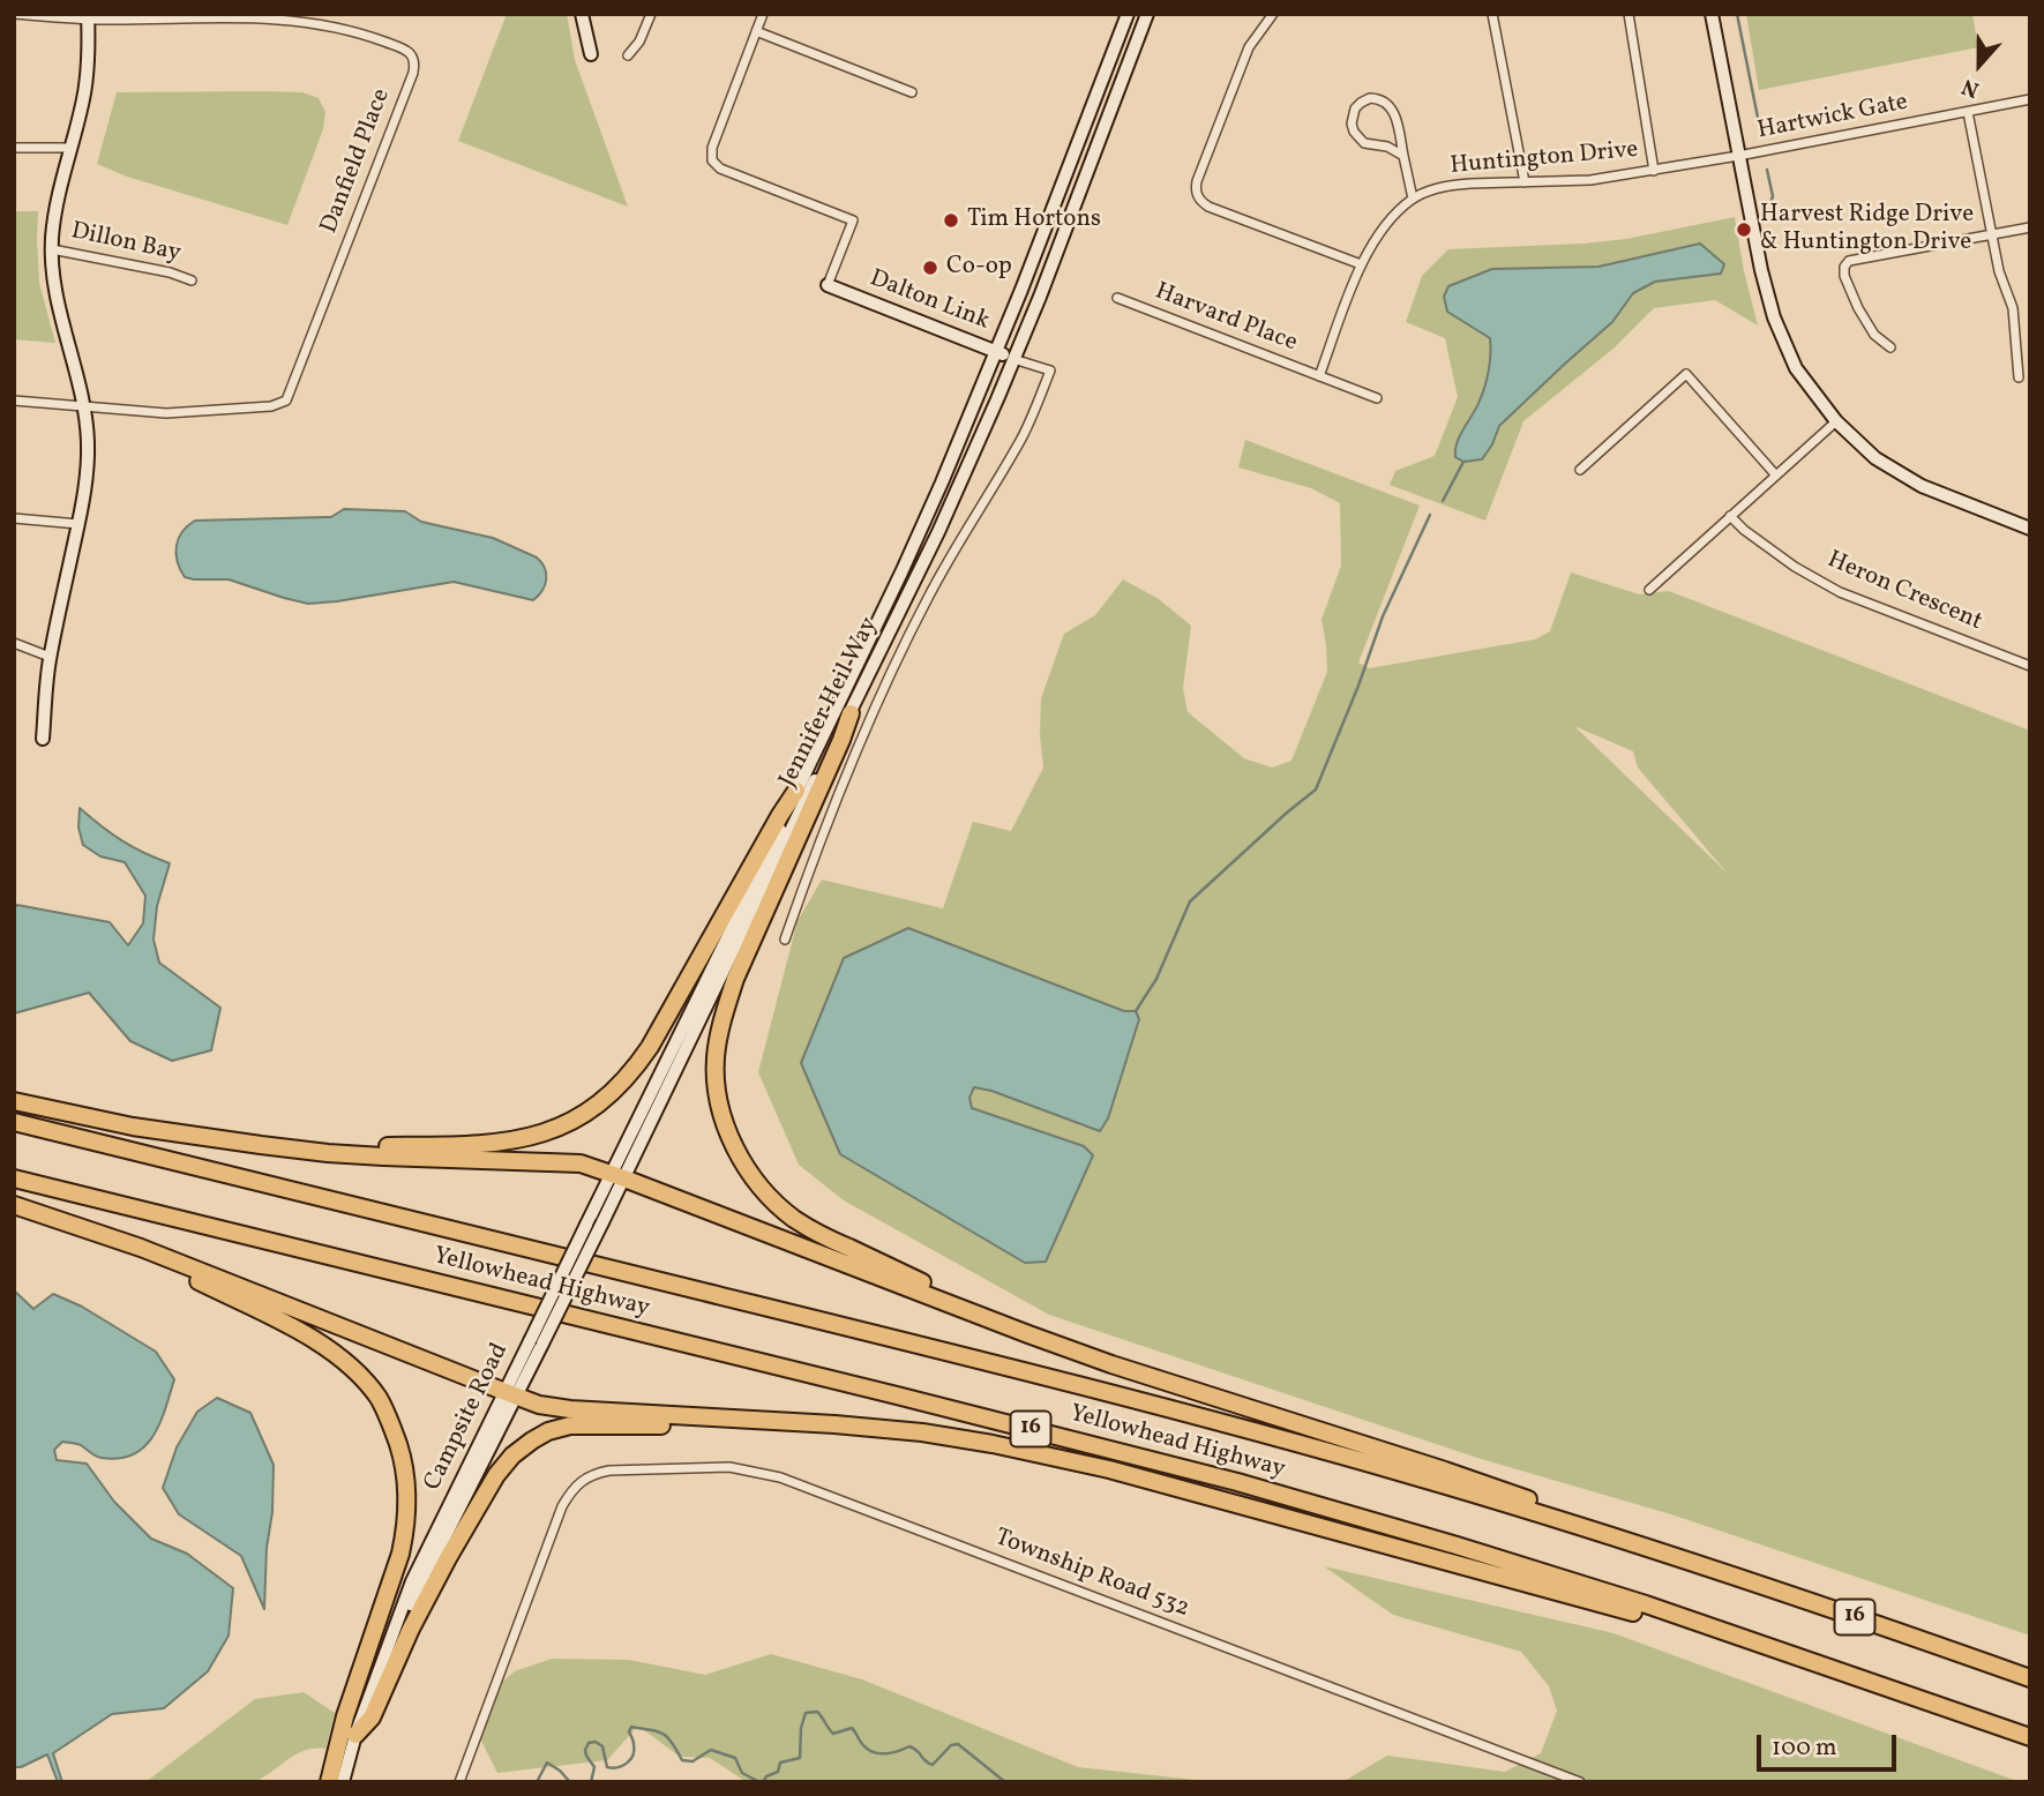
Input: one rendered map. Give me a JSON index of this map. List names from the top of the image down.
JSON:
{
  "streets": {
    "highway": ["Yellowhead Highway", "16"],
    "main road": ["Dalton Link", "Jennifer Heil Way", "Campsite Road"],
    "street": [
      "Hartwick Gate",
      "Huntington Drive",
      "Danfield Place",
      "Dillon Bay",
      "Harvard Place",
      "Heron Crescent",
      "Township Road 532"
    ]
  },
  "crossings": [
    ["Hartwick Gate", "Huntington Drive"],
    ["Huntington Drive", "Harvard Place"],
    ["Dalton Link", "Jennifer Heil Way"],
    ["Jennifer Heil Way", "Campsite Road"]
  ],
  "places": ["Tim Hortons", "Harvest Ridge Drive & Huntington Drive", "Co-op"],
  "scale_bar": "100 m",
  "north": "bottom"
}
